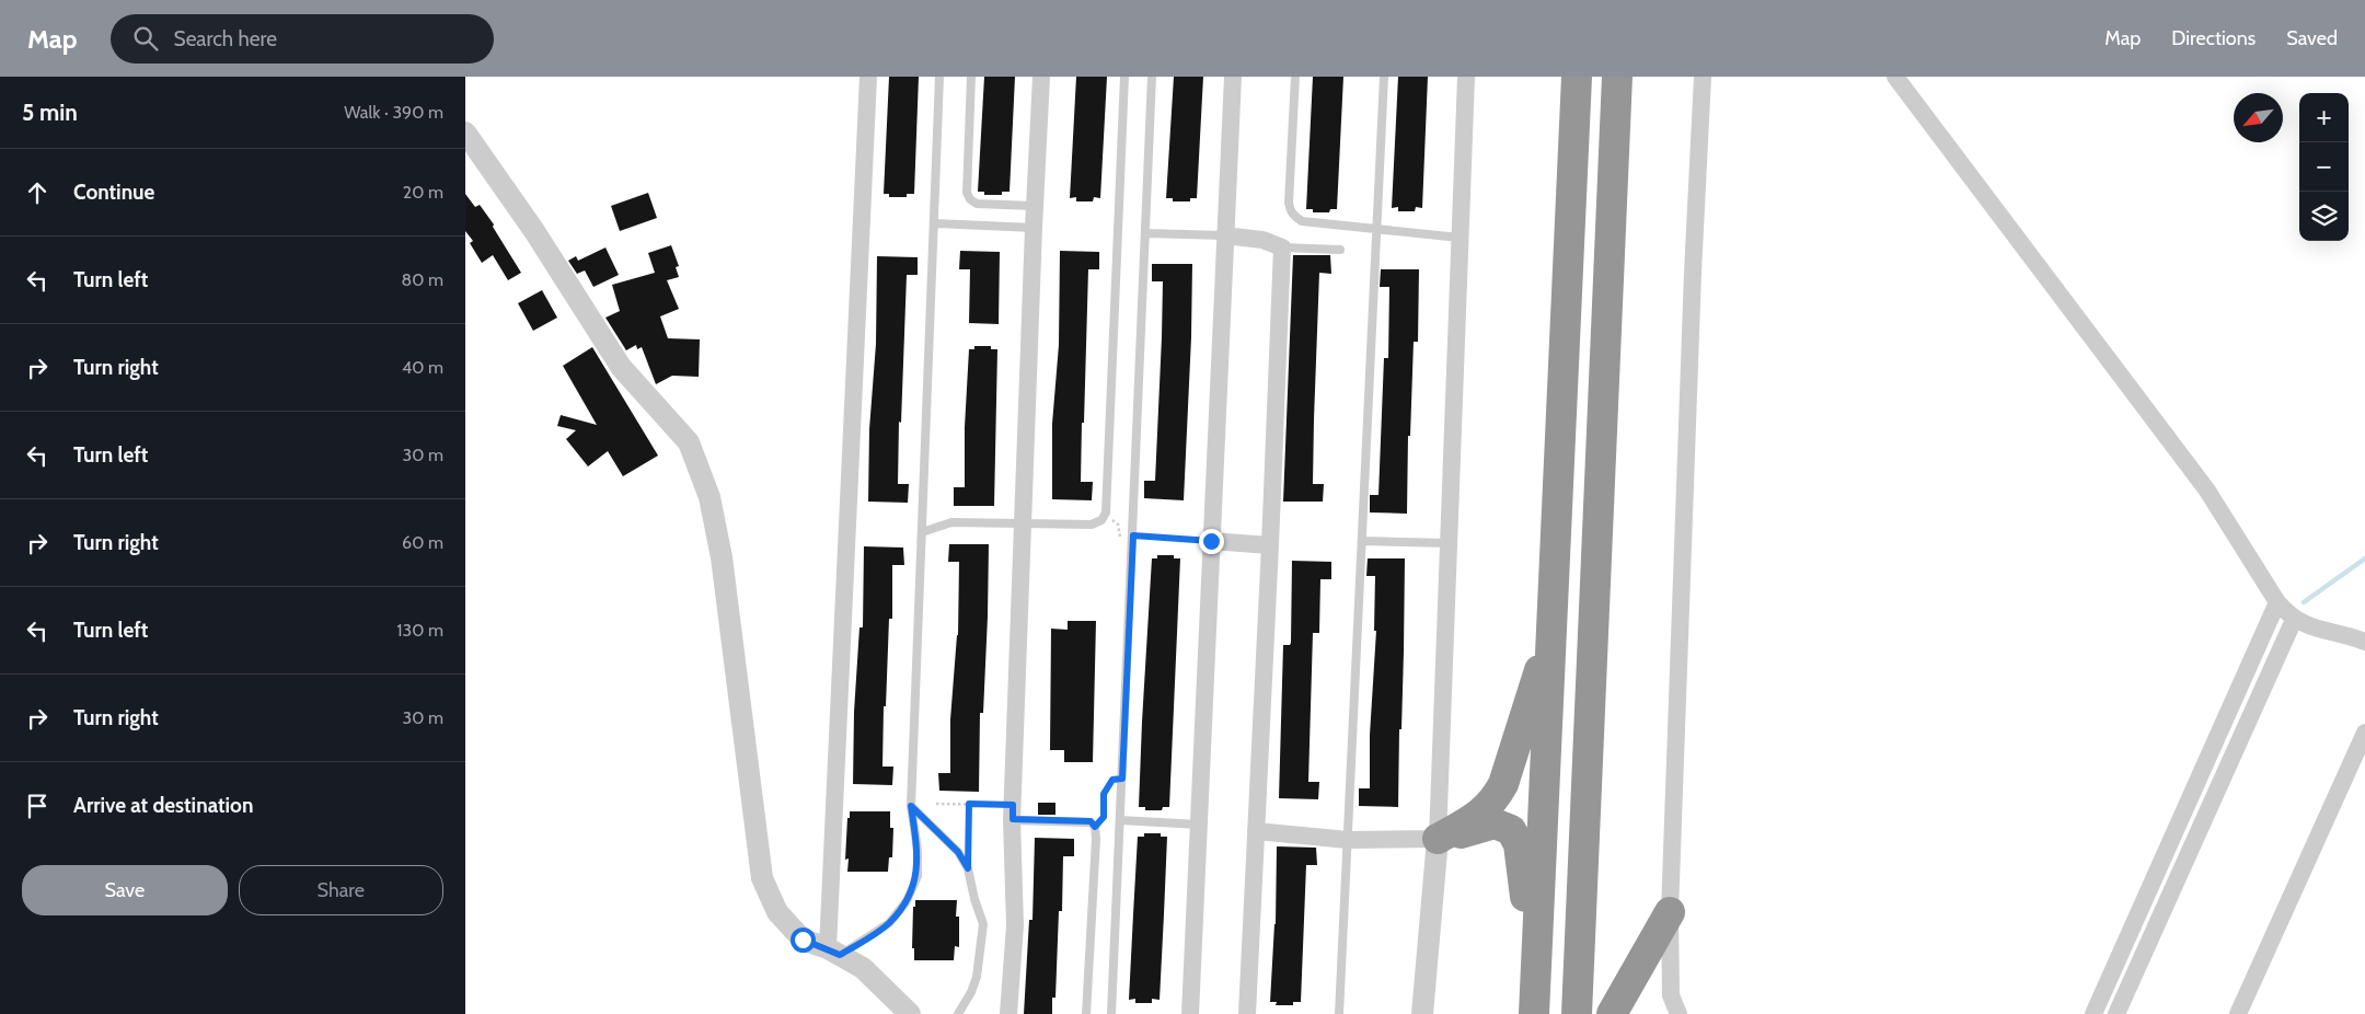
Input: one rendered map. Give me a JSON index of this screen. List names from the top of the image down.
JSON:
{
  "north": "bottom left",
  "page": {
    "header": "Map",
    "search": "Search here",
    "nav": ["Map", "Directions", "Saved"],
    "heading": ["5 min", "Walk · 390 m"],
    "map_buttons": ["+", "−"],
    "list": [
      ["Continue", "20 m"],
      ["Turn left", "80 m"],
      ["Turn right", "40 m"],
      ["Turn left", "30 m"],
      ["Turn right", "60 m"],
      ["Turn left", "130 m"],
      ["Turn right", "30 m"],
      "Arrive at destination"
    ],
    "buttons": ["Save", "Share"]
  }
}
